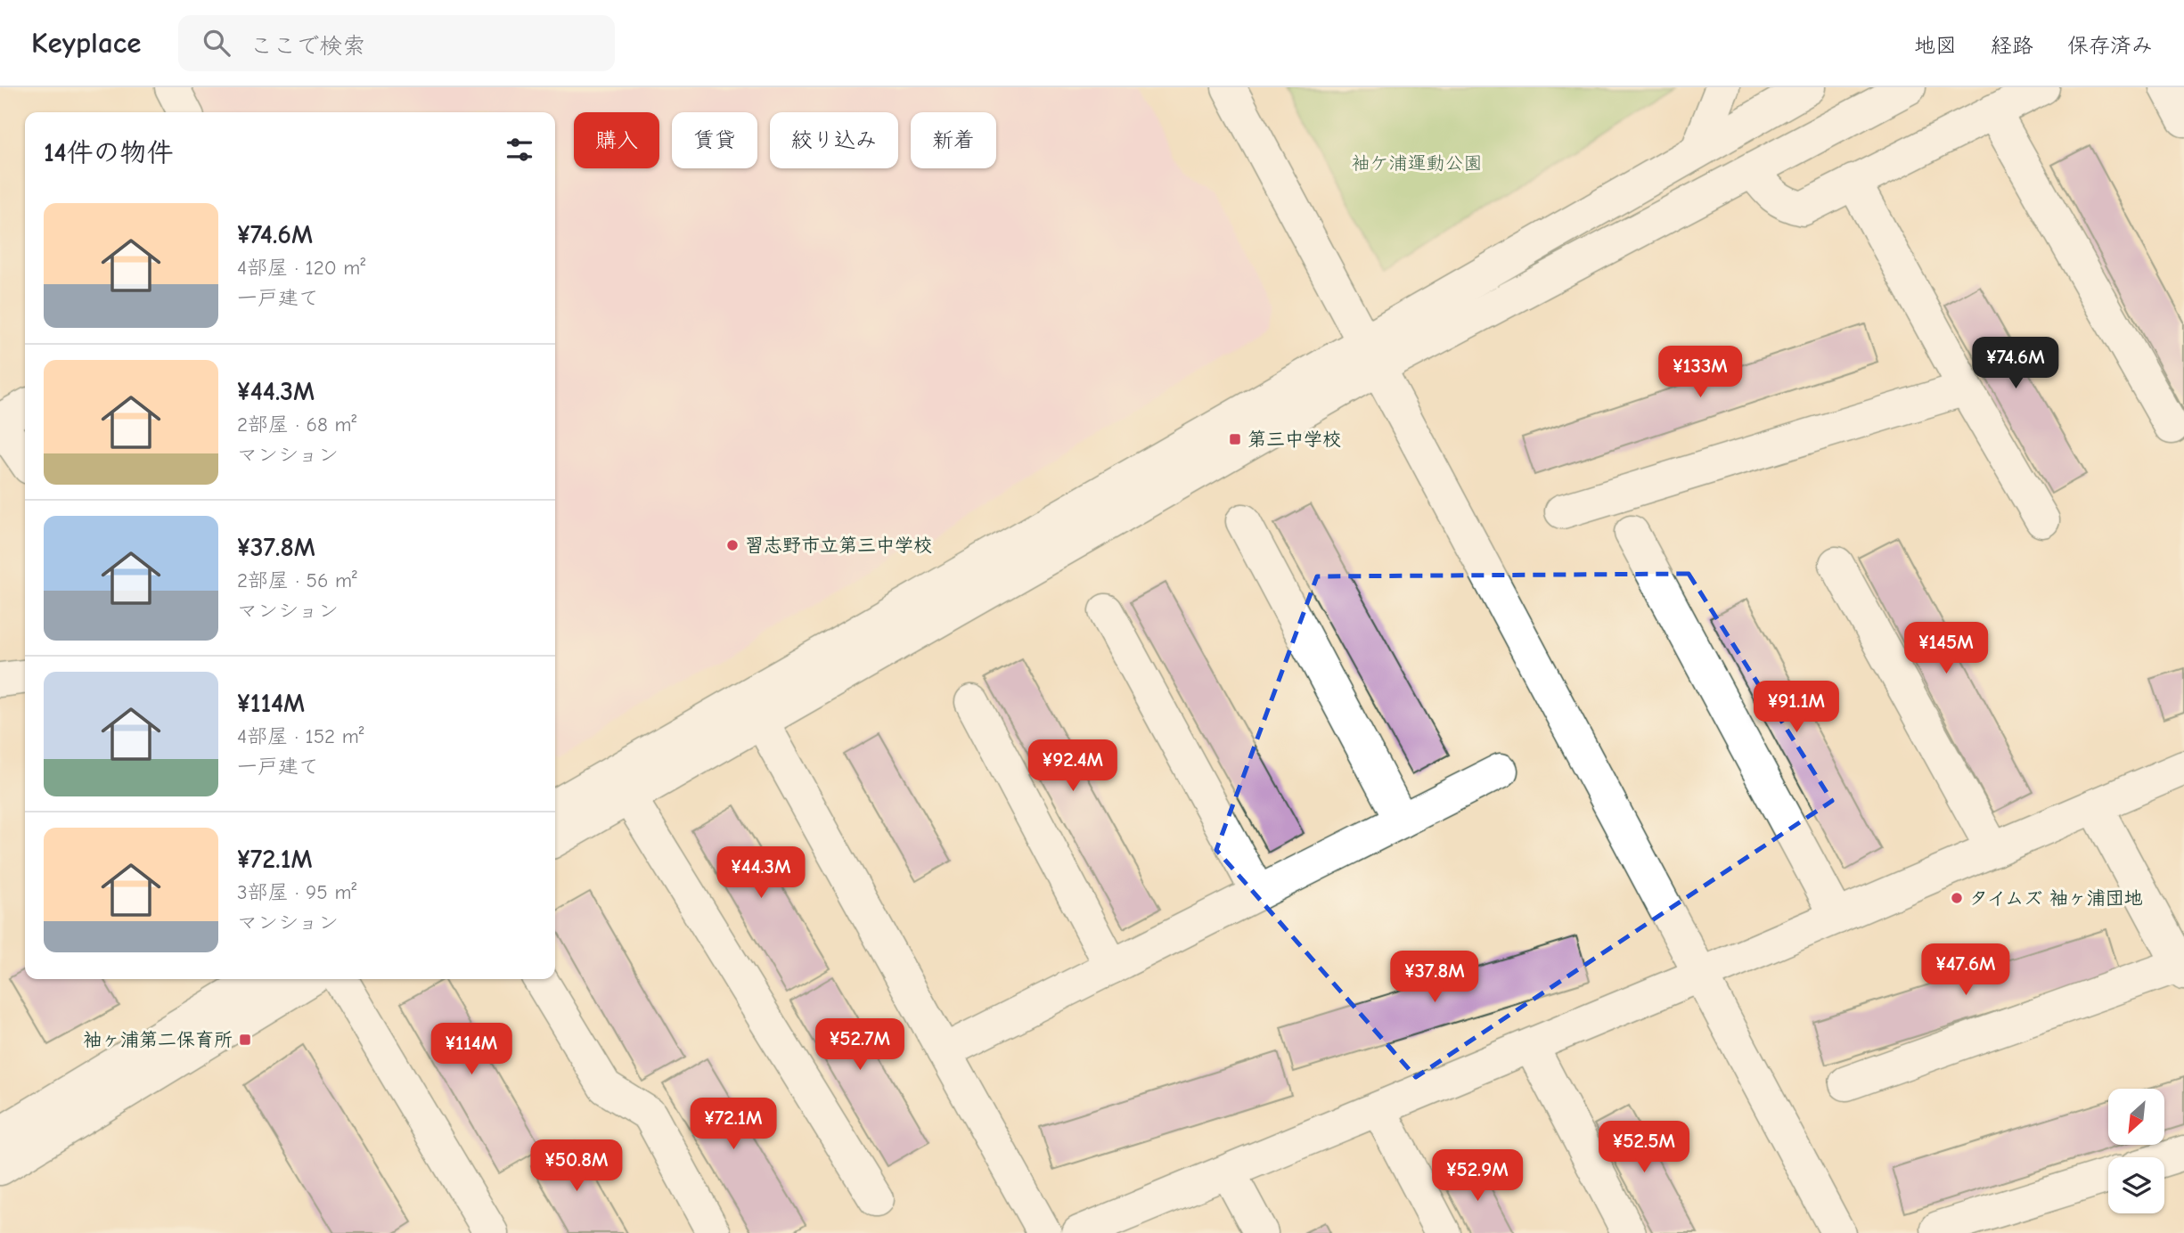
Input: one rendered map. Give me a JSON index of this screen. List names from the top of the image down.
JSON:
{
  "parks": ["袖ケ浦運動公園"],
  "places": {
    "transit": ["第三中学校", "袖ヶ浦第二保育所"],
    "other": ["習志野市立第三中学校", "タイムズ 袖ヶ浦団地"]
  },
  "north": "bottom left",
  "page": {
    "header": "Keyplace",
    "search": "ここで検索",
    "nav": ["地図", "経路", "保存済み"],
    "chip": [
      "購入",
      "賃貸",
      "絞り込み",
      "新着"
    ],
    "heading": "14件の物件",
    "list": [
      {
        "name": "¥74.6M",
        "note": "4部屋 · 120 m² · 一戸建て"
      },
      {
        "name": "¥44.3M",
        "note": "2部屋 · 68 m² · マンション"
      },
      {
        "name": "¥37.8M",
        "note": "2部屋 · 56 m² · マンション"
      },
      {
        "name": "¥114M",
        "note": "4部屋 · 152 m² · 一戸建て"
      },
      {
        "name": "¥72.1M",
        "note": "3部屋 · 95 m² · マンション"
      }
    ],
    "price": [
      "¥74.6M",
      "¥133M",
      "¥145M",
      "¥91.1M",
      "¥92.4M",
      "¥44.3M",
      "¥47.6M",
      "¥37.8M",
      "¥52.7M",
      "¥114M",
      "¥72.1M",
      "¥52.5M",
      "¥50.8M",
      "¥52.9M"
    ]
  }
}
